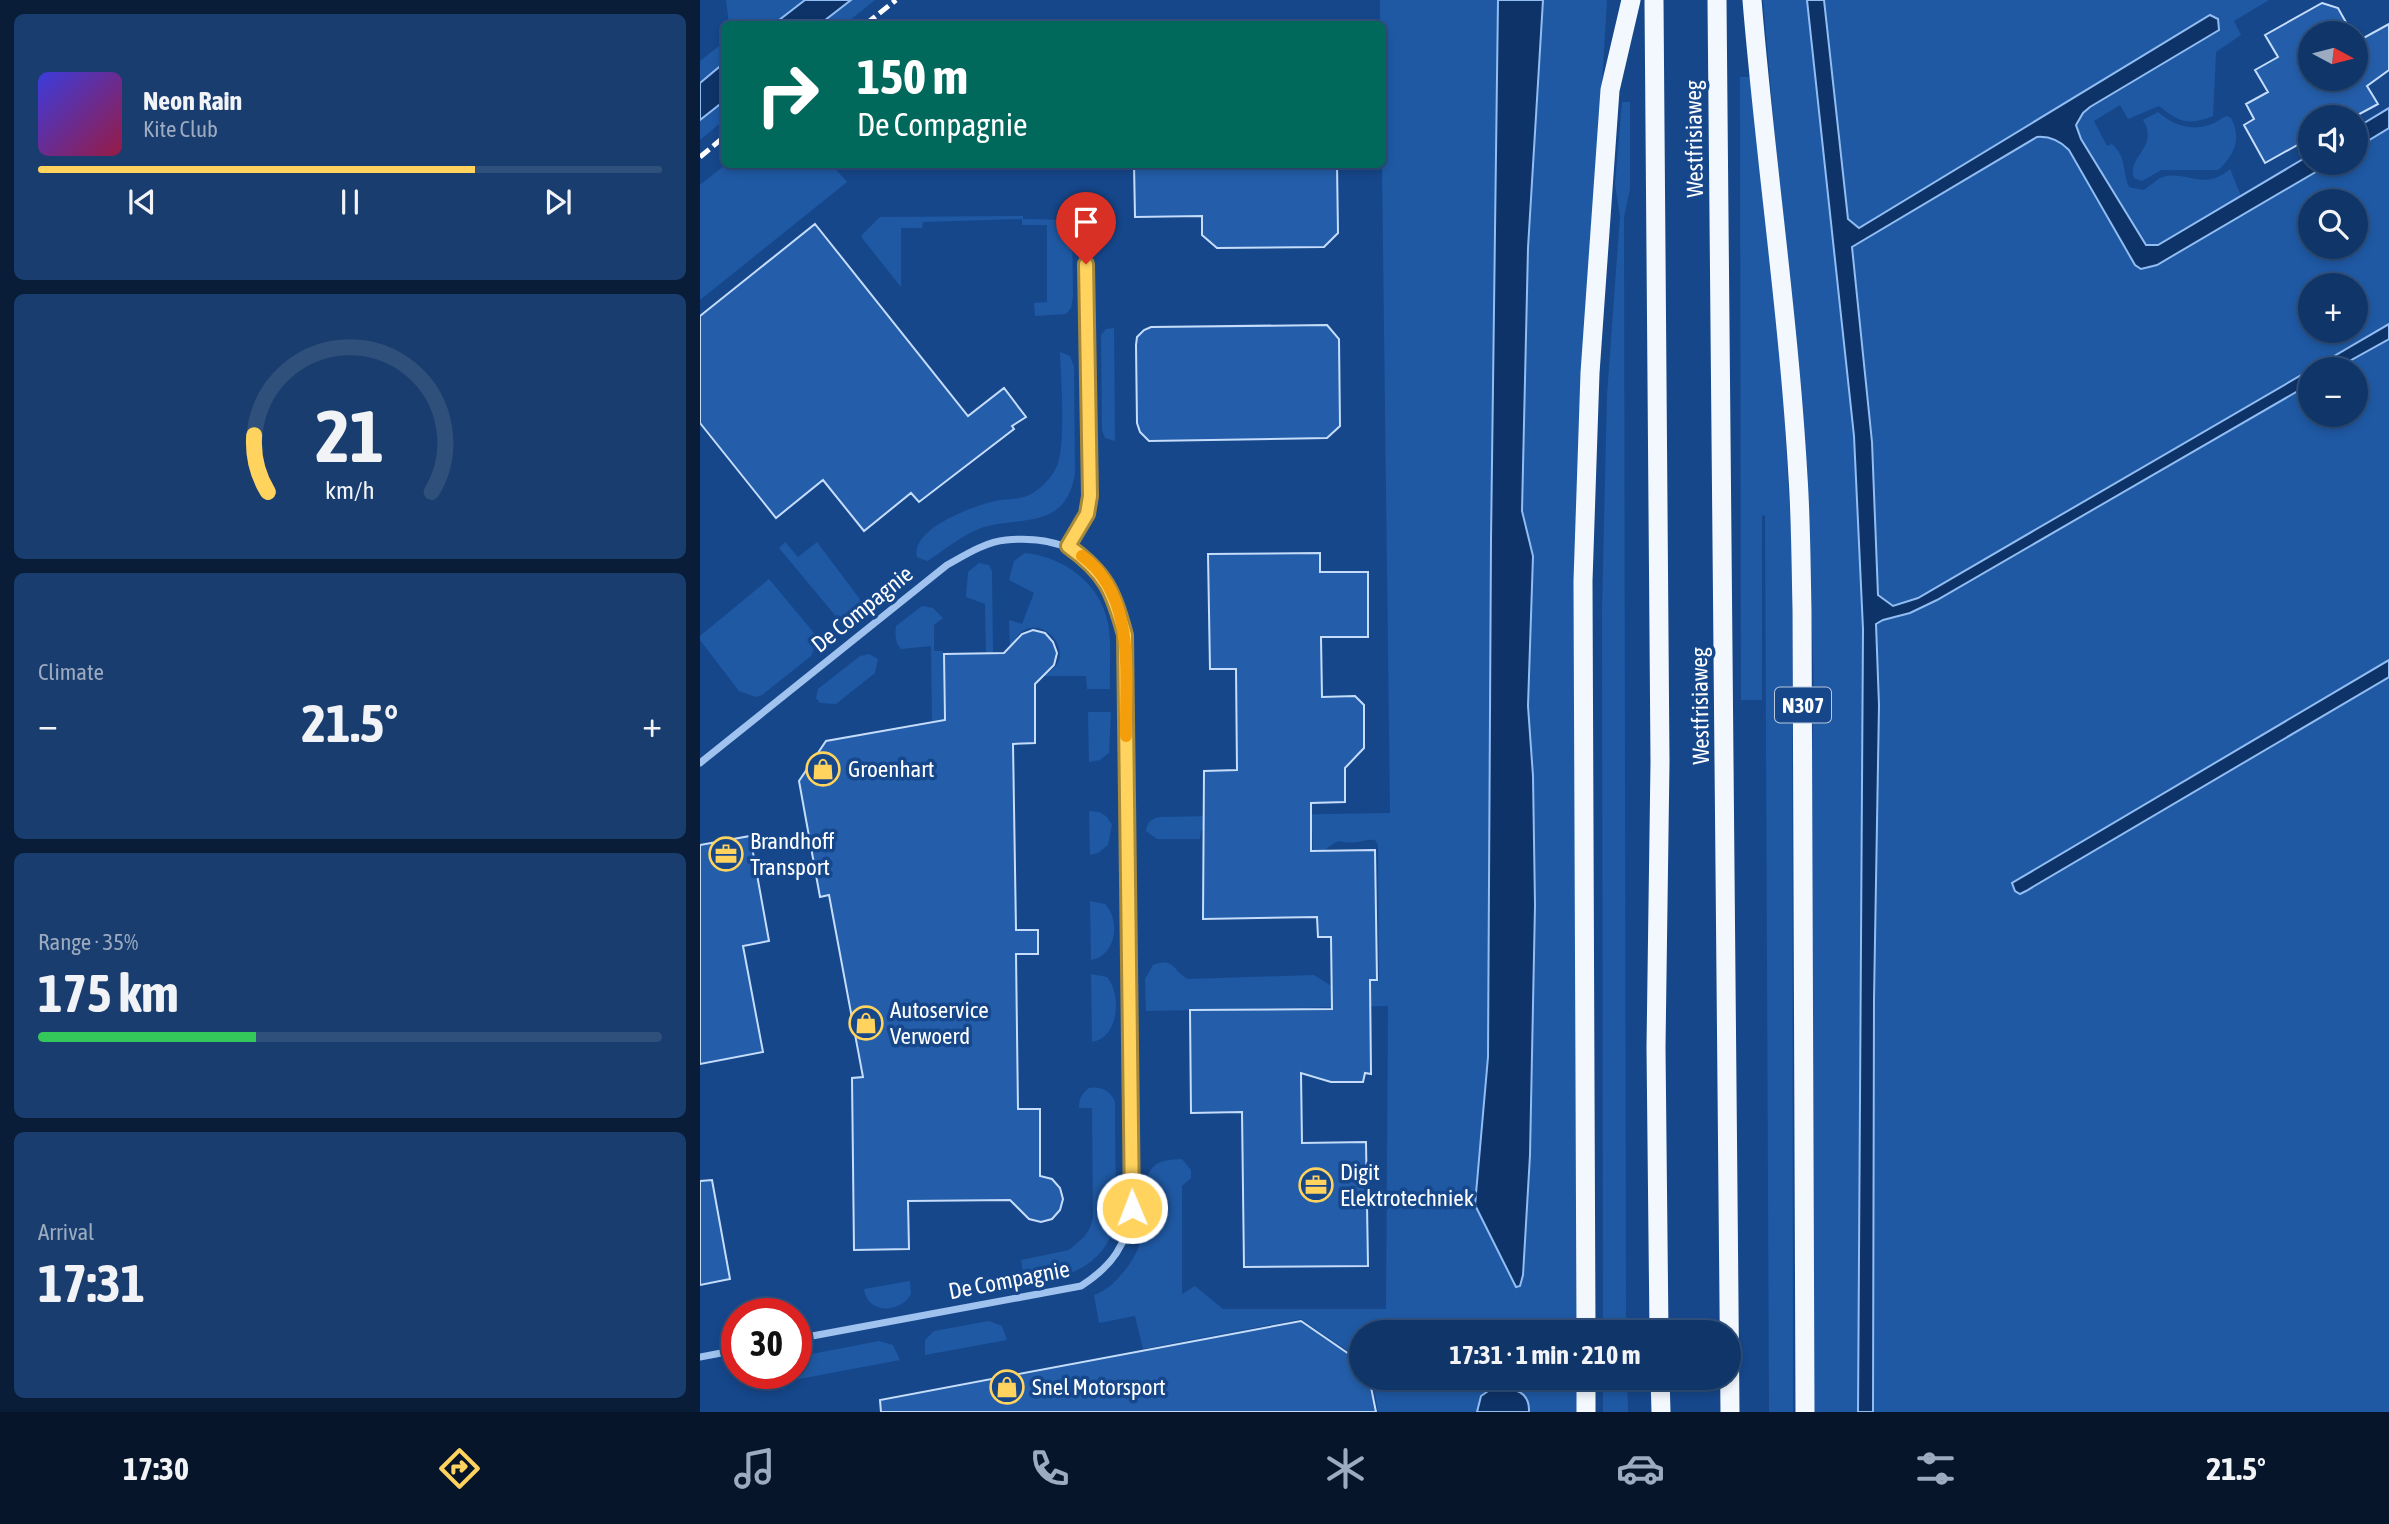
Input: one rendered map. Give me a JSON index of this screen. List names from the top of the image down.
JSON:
{
  "streets": {
    "highway": ["Westfrisiaweg", "N307"],
    "street": ["De Compagnie"]
  },
  "places": {
    "shop": ["Groenhart", "Autoservice Verwoerd", "Snel Motorsport"],
    "office": ["Brandhoff Transport", "Digit Elektrotechniek"]
  },
  "north": "right",
  "page": {
    "map_buttons": ["+", "−"],
    "turn": ["150 m", "De Compagnie"],
    "song": ["Neon Rain", "Kite Club"],
    "tile": [
      "Climate",
      ["Range · 35%", "175 km"],
      ["Arrival", "17:31"]
    ],
    "heat": ["−", "21.5°", "+"],
    "limit": "30",
    "trip": "17:31 · 1 min · 210 m",
    "tabs": ["17:30", "21.5°"],
    "gauge": ["21", "km/h"]
  }
}
